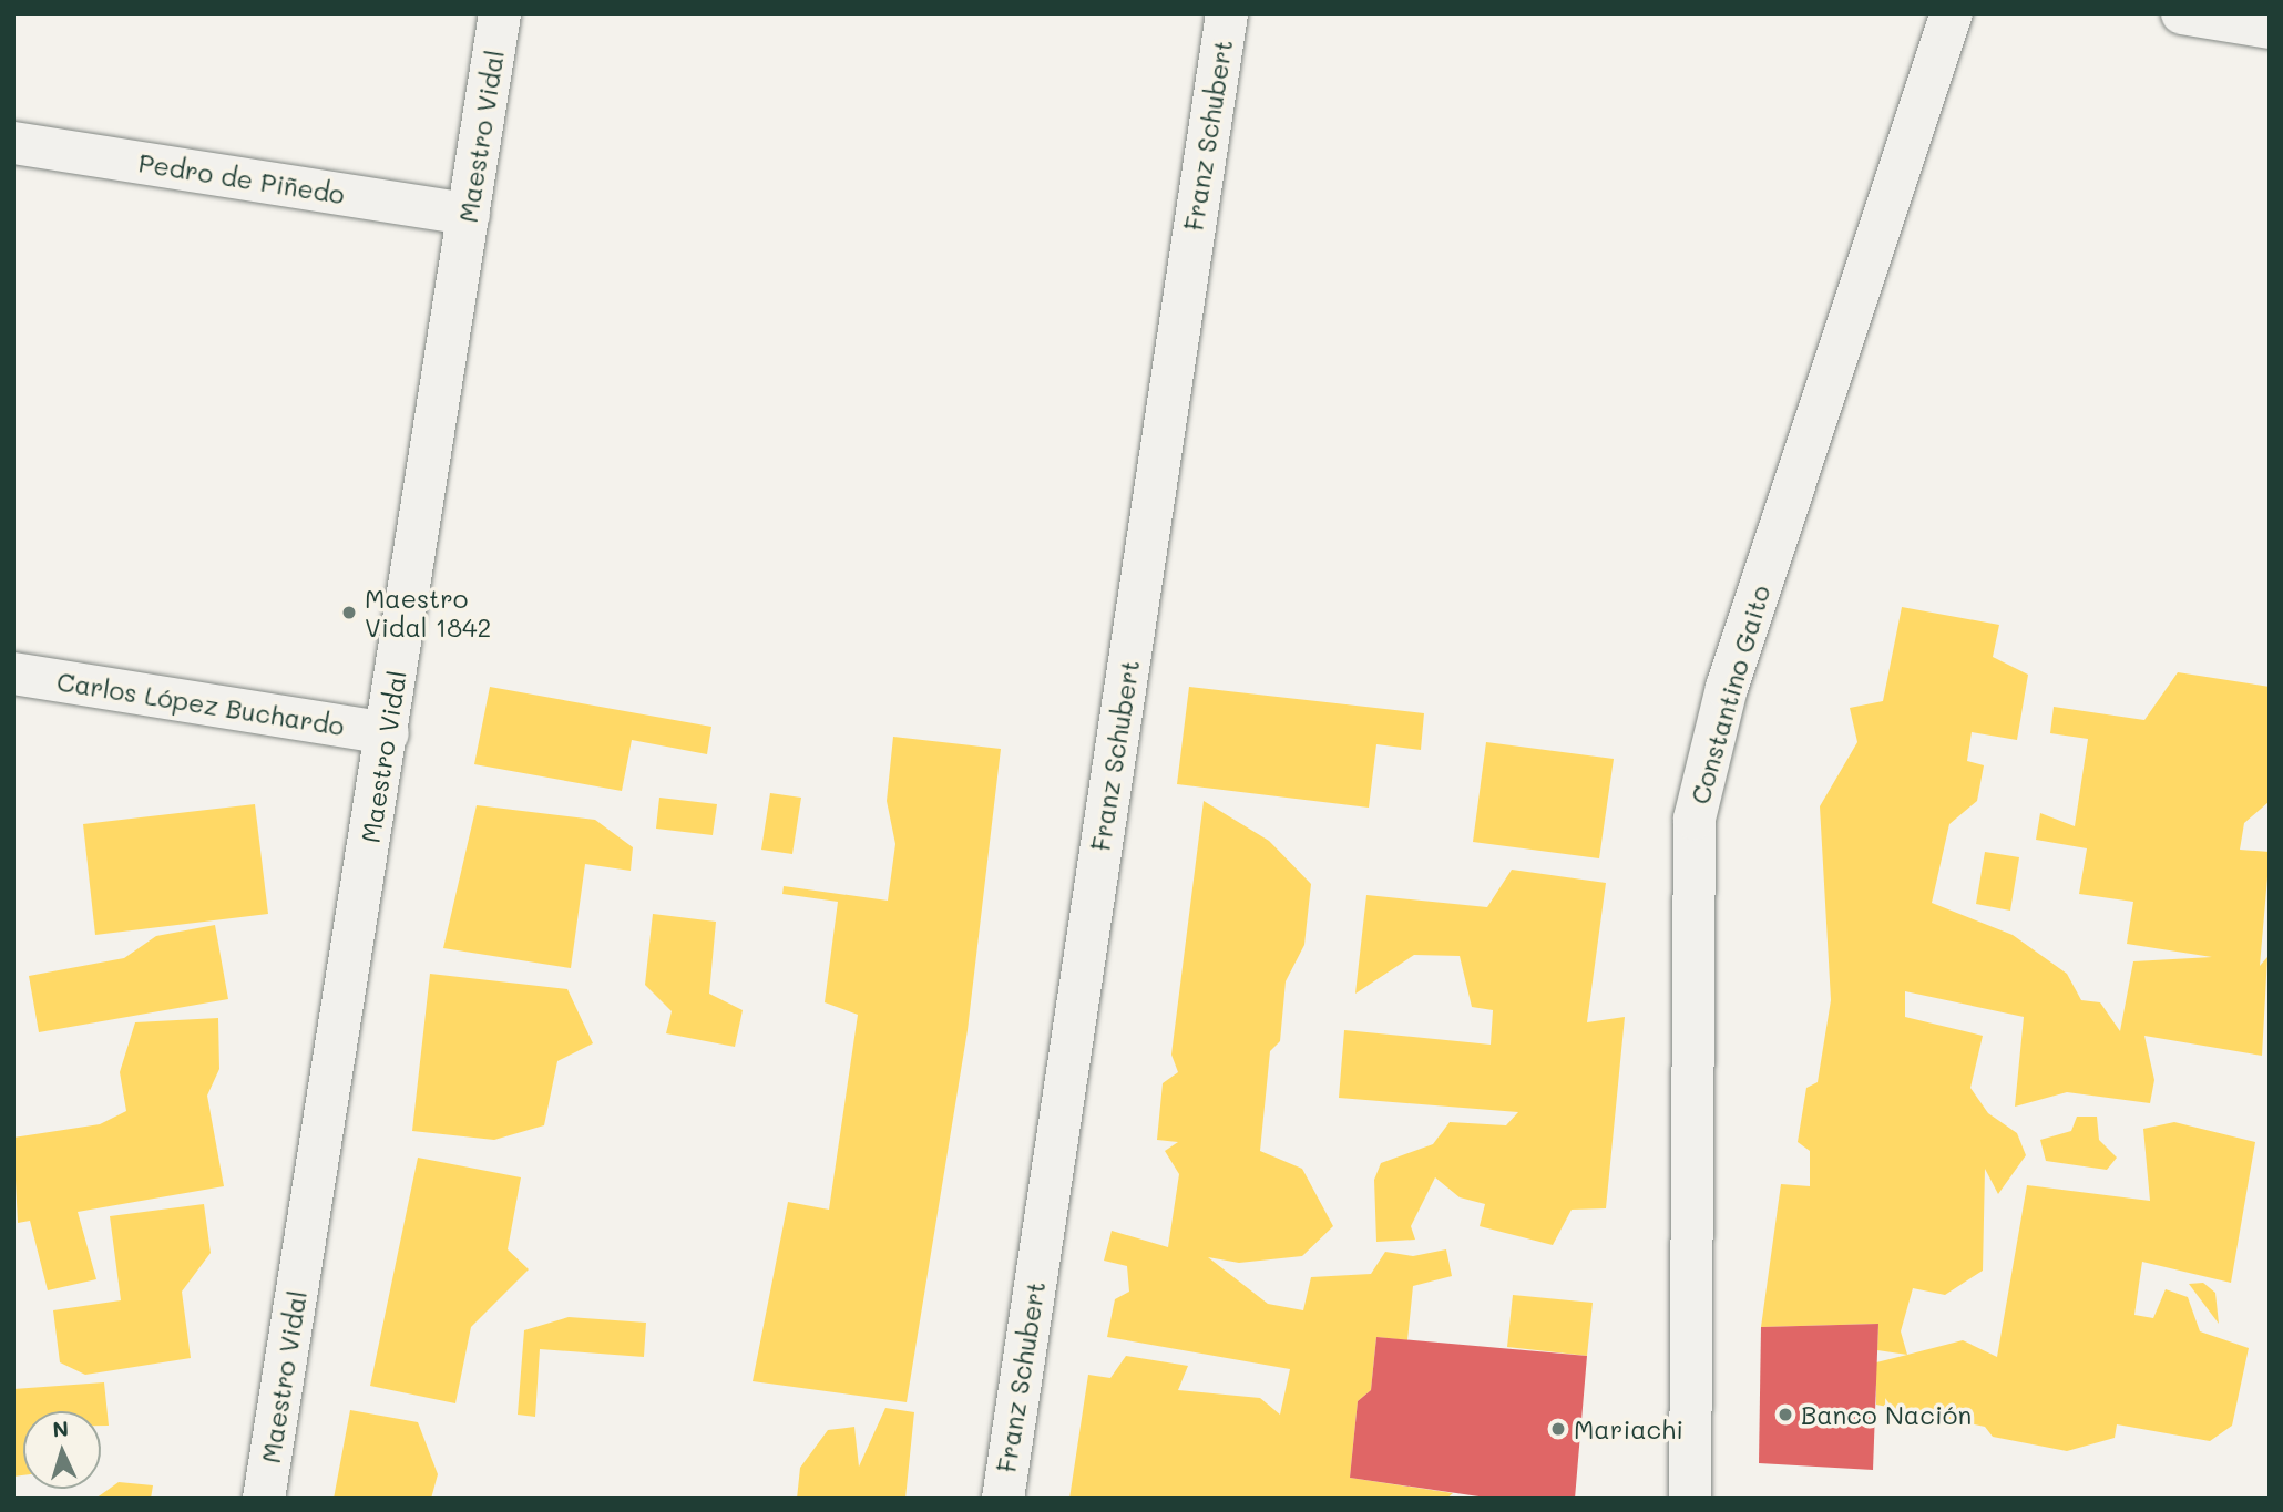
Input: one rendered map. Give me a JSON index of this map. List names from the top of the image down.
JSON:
{
  "streets": {
    "street": [
      "Franz Schubert",
      "Maestro Vidal",
      "Pedro de Piñedo",
      "Constantino Gaito",
      "Carlos López Buchardo"
    ]
  },
  "crossings": [
    ["Maestro Vidal", "Pedro de Piñedo"],
    ["Maestro Vidal", "Carlos López Buchardo"]
  ],
  "places": ["Maestro Vidal 1842", "Banco Nación", "Mariachi"],
  "north": "top"
}
